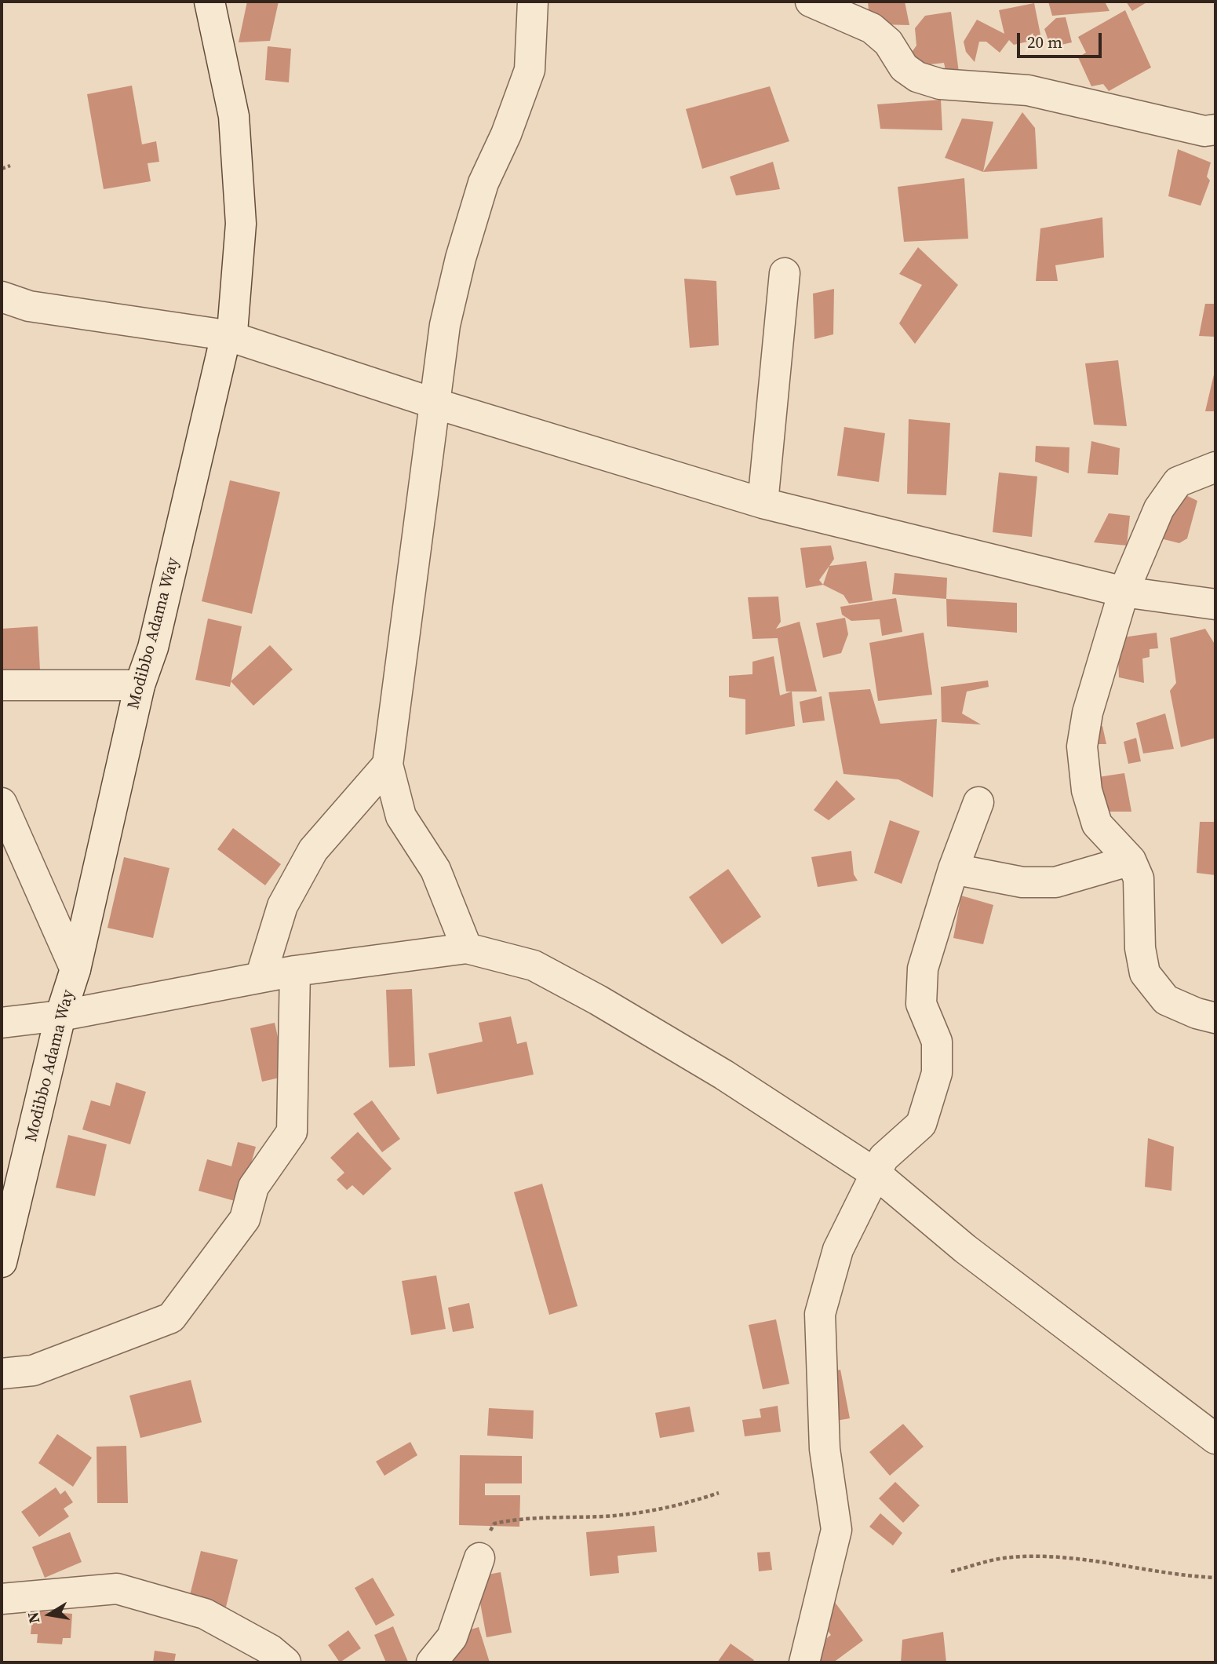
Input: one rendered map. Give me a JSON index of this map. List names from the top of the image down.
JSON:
{
  "streets": {
    "street": ["Modibbo Adama Way"]
  },
  "scale_bar": "20 m",
  "north": "left"
}
